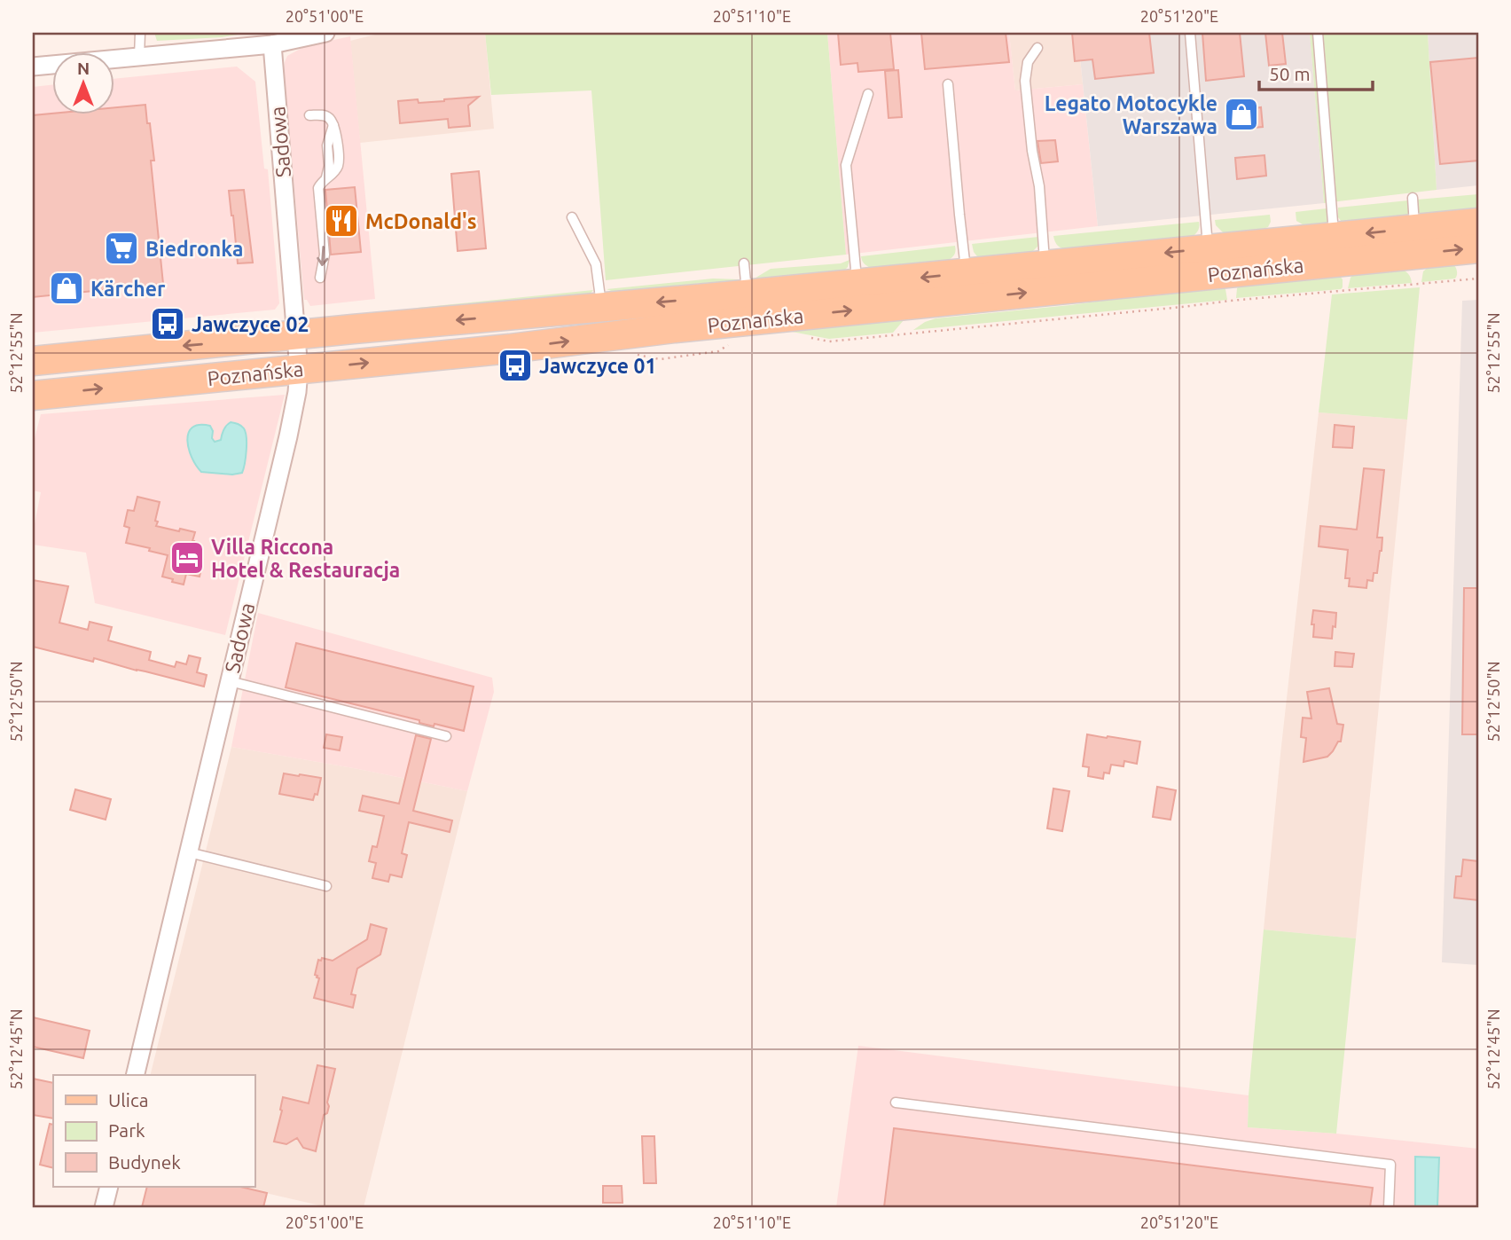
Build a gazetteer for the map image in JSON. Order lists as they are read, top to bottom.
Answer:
{
  "streets": {
    "main road": ["Poznańska"],
    "street": ["Sadowa"]
  },
  "crossings": [
    ["Sadowa", "Poznańska"]
  ],
  "places": {
    "shop": ["Legato Motocykle Warszawa", "Kärcher"],
    "restaurant": ["McDonald's"],
    "supermarket": ["Biedronka"],
    "bus stop": ["Jawczyce 02", "Jawczyce 01"],
    "hotel": ["Villa Riccona Hotel & Restauracja"]
  },
  "legend": ["Ulica", "Park", "Budynek"],
  "scale_bar": "50 m",
  "north": "top",
  "coordinates": [
    "20°51'00\"E",
    "20°51'10\"E",
    "20°51'20\"E",
    "52°12'55\"N",
    "52°12'50\"N",
    "52°12'45\"N"
  ]
}
